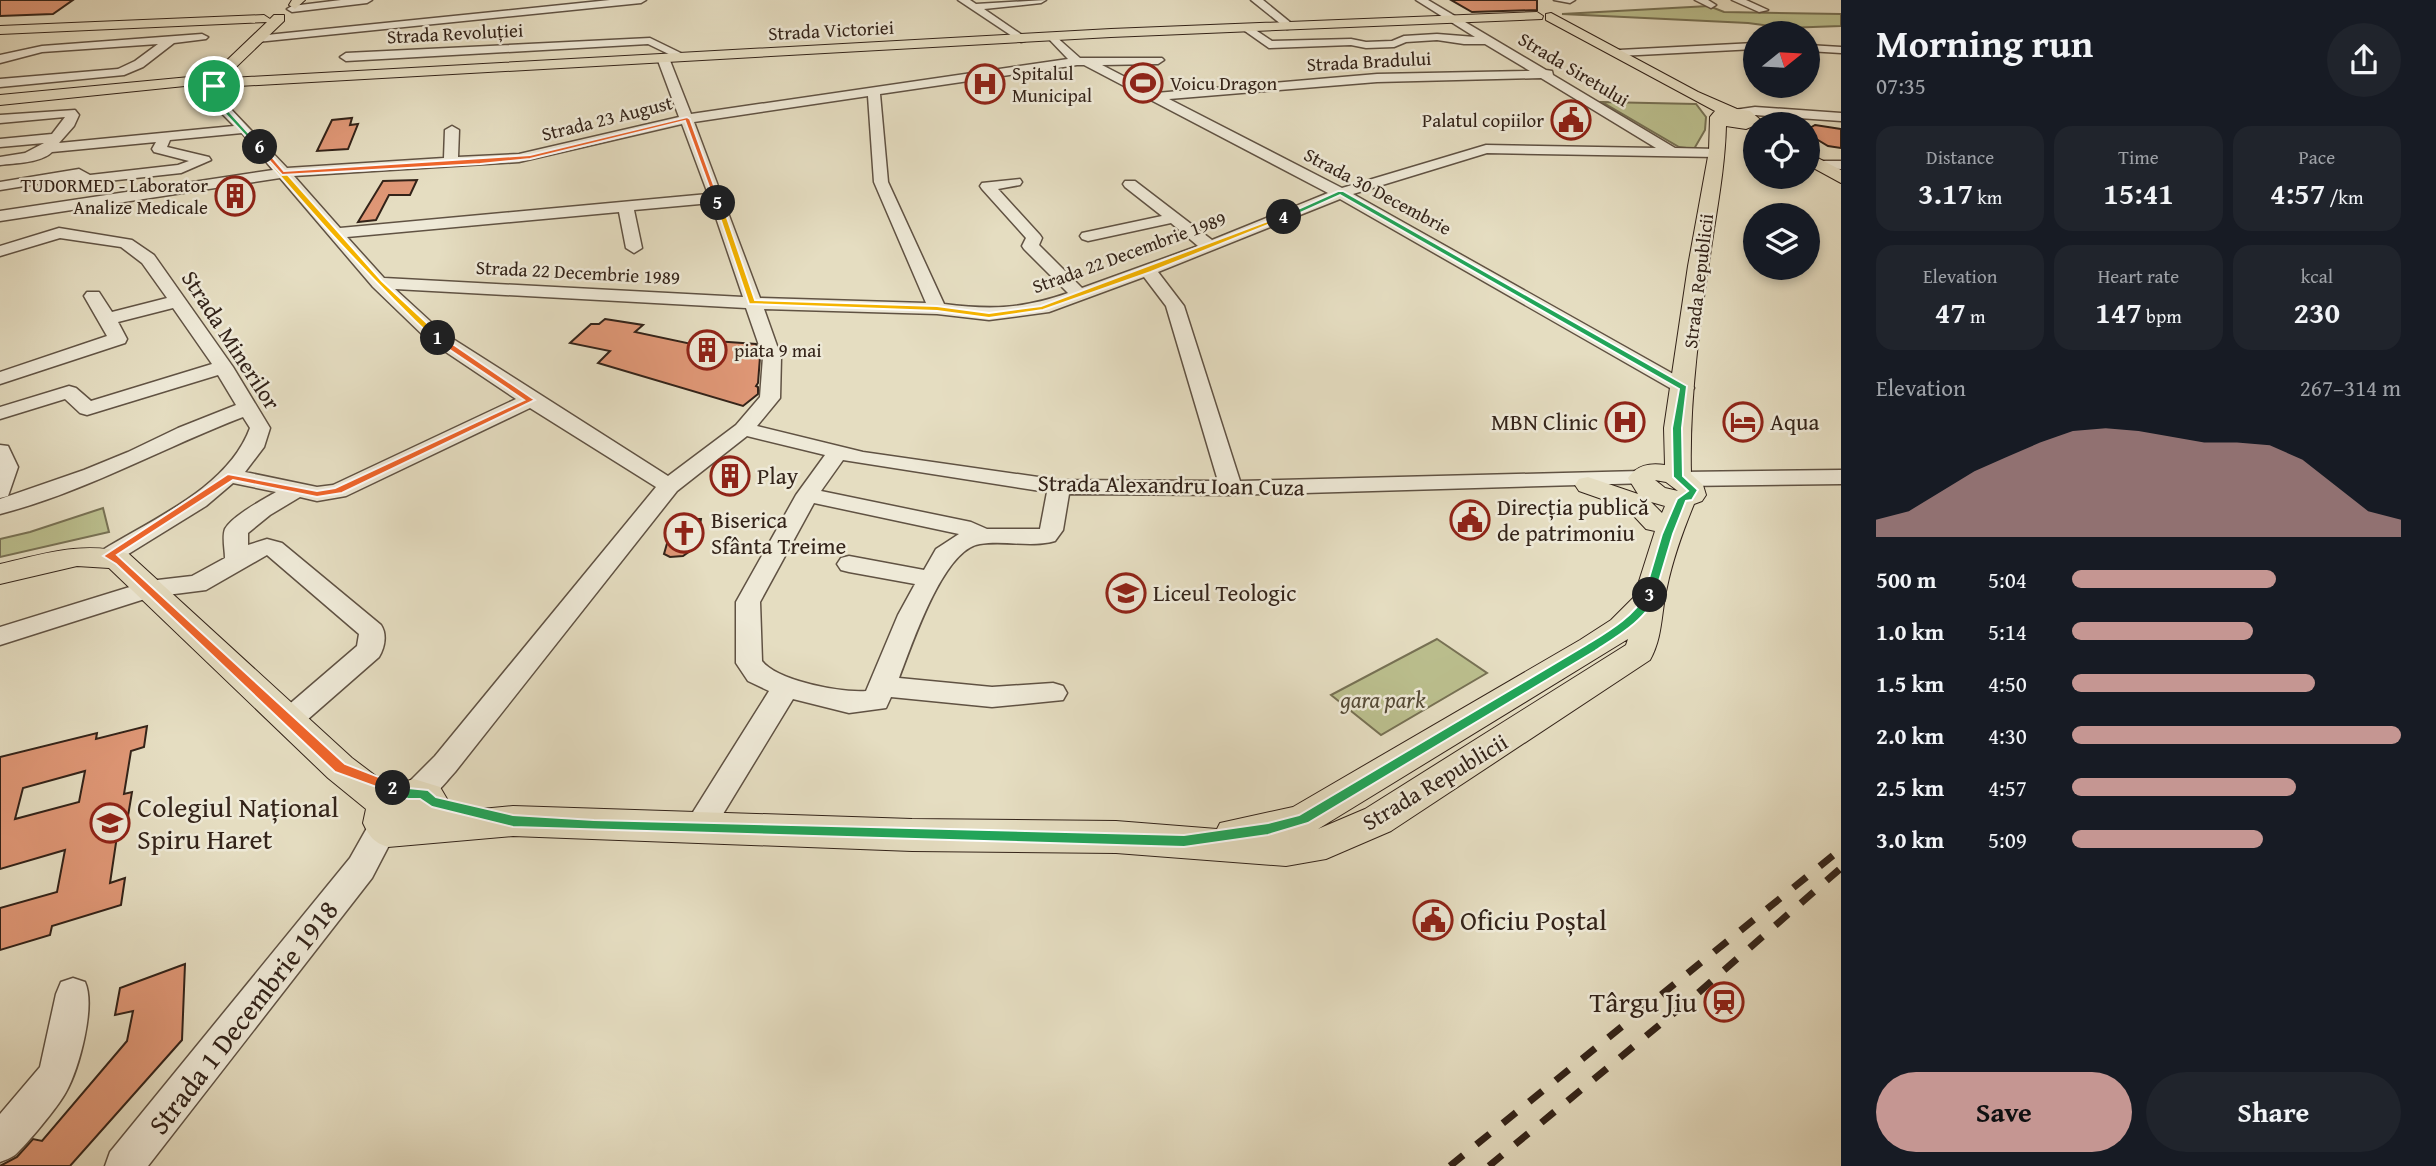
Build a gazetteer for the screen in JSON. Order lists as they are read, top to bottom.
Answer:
{
  "streets": {
    "main road": ["Strada Victoriei", "Strada Republicii"],
    "street": [
      "Strada Revoluției",
      "Strada Bradului",
      "Strada Siretului",
      "Strada 23 August",
      "Strada 30 Decembrie",
      "Strada 22 Decembrie 1989",
      "Strada Minerilor",
      "Strada Alexandru Ioan Cuza",
      "Strada 1 Decembrie 1918"
    ]
  },
  "crossings": [
    ["Strada Victoriei", "Strada Revoluției"],
    ["Strada Victoriei", "Strada Siretului"],
    ["Strada Victoriei", "Strada 30 Decembrie"],
    ["Strada Victoriei", "Strada 1 Decembrie 1918"],
    ["Strada Bradului", "Strada Siretului"],
    ["Strada Bradului", "Strada 30 Decembrie"],
    ["Strada Siretului", "Strada 22 Decembrie 1989"],
    ["Strada 23 August", "Strada 30 Decembrie"],
    ["Strada 23 August", "Strada 1 Decembrie 1918"],
    ["Strada 30 Decembrie", "Strada 22 Decembrie 1989"],
    ["Strada 30 Decembrie", "Strada Republicii"],
    ["Strada 22 Decembrie 1989", "Strada Republicii"],
    ["Strada 22 Decembrie 1989", "Strada 1 Decembrie 1918"],
    ["Strada Republicii", "Strada Alexandru Ioan Cuza"],
    ["Strada Republicii", "Strada 1 Decembrie 1918"],
    ["Strada Alexandru Ioan Cuza", "Strada 1 Decembrie 1918"]
  ],
  "parks": ["gara park"],
  "places": {
    "sports": ["Voicu Dragon"],
    "hospital": ["Spitalul Municipal", "MBN Clinic"],
    "public building": ["Palatul copiilor", "Direcția publică de patrimoniu", "Oficiu Poștal"],
    "building": ["TUDORMED - Laborator Analize Medicale", "piata 9 mai", "Play"],
    "hotel": ["Aqua"],
    "church": ["Biserica Sfânta Treime"],
    "school or university": ["Liceul Teologic", "Colegiul Național Spiru Haret"],
    "station": ["Târgu Jiu"]
  },
  "north": "right",
  "page": {
    "heading": ["Morning run", "07:35"],
    "stats": [
      ["Distance", "3.17 km"],
      ["Time", "15:41"],
      ["Pace", "4:57 /km"],
      ["Elevation", "47 m"],
      ["Heart rate", "147 bpm"],
      ["kcal", "230"]
    ],
    "pins": [
      "6",
      "5",
      "4",
      "1",
      "3",
      "2"
    ],
    "chart": ["Elevation", "267–314 m"],
    "list": [
      {
        "name": "500 m",
        "note": "5:04"
      },
      {
        "name": "1.0 km",
        "note": "5:14"
      },
      {
        "name": "1.5 km",
        "note": "4:50"
      },
      {
        "name": "2.0 km",
        "note": "4:30"
      },
      {
        "name": "2.5 km",
        "note": "4:57"
      },
      {
        "name": "3.0 km",
        "note": "5:09"
      }
    ],
    "buttons": ["Save", "Share"]
  }
}
